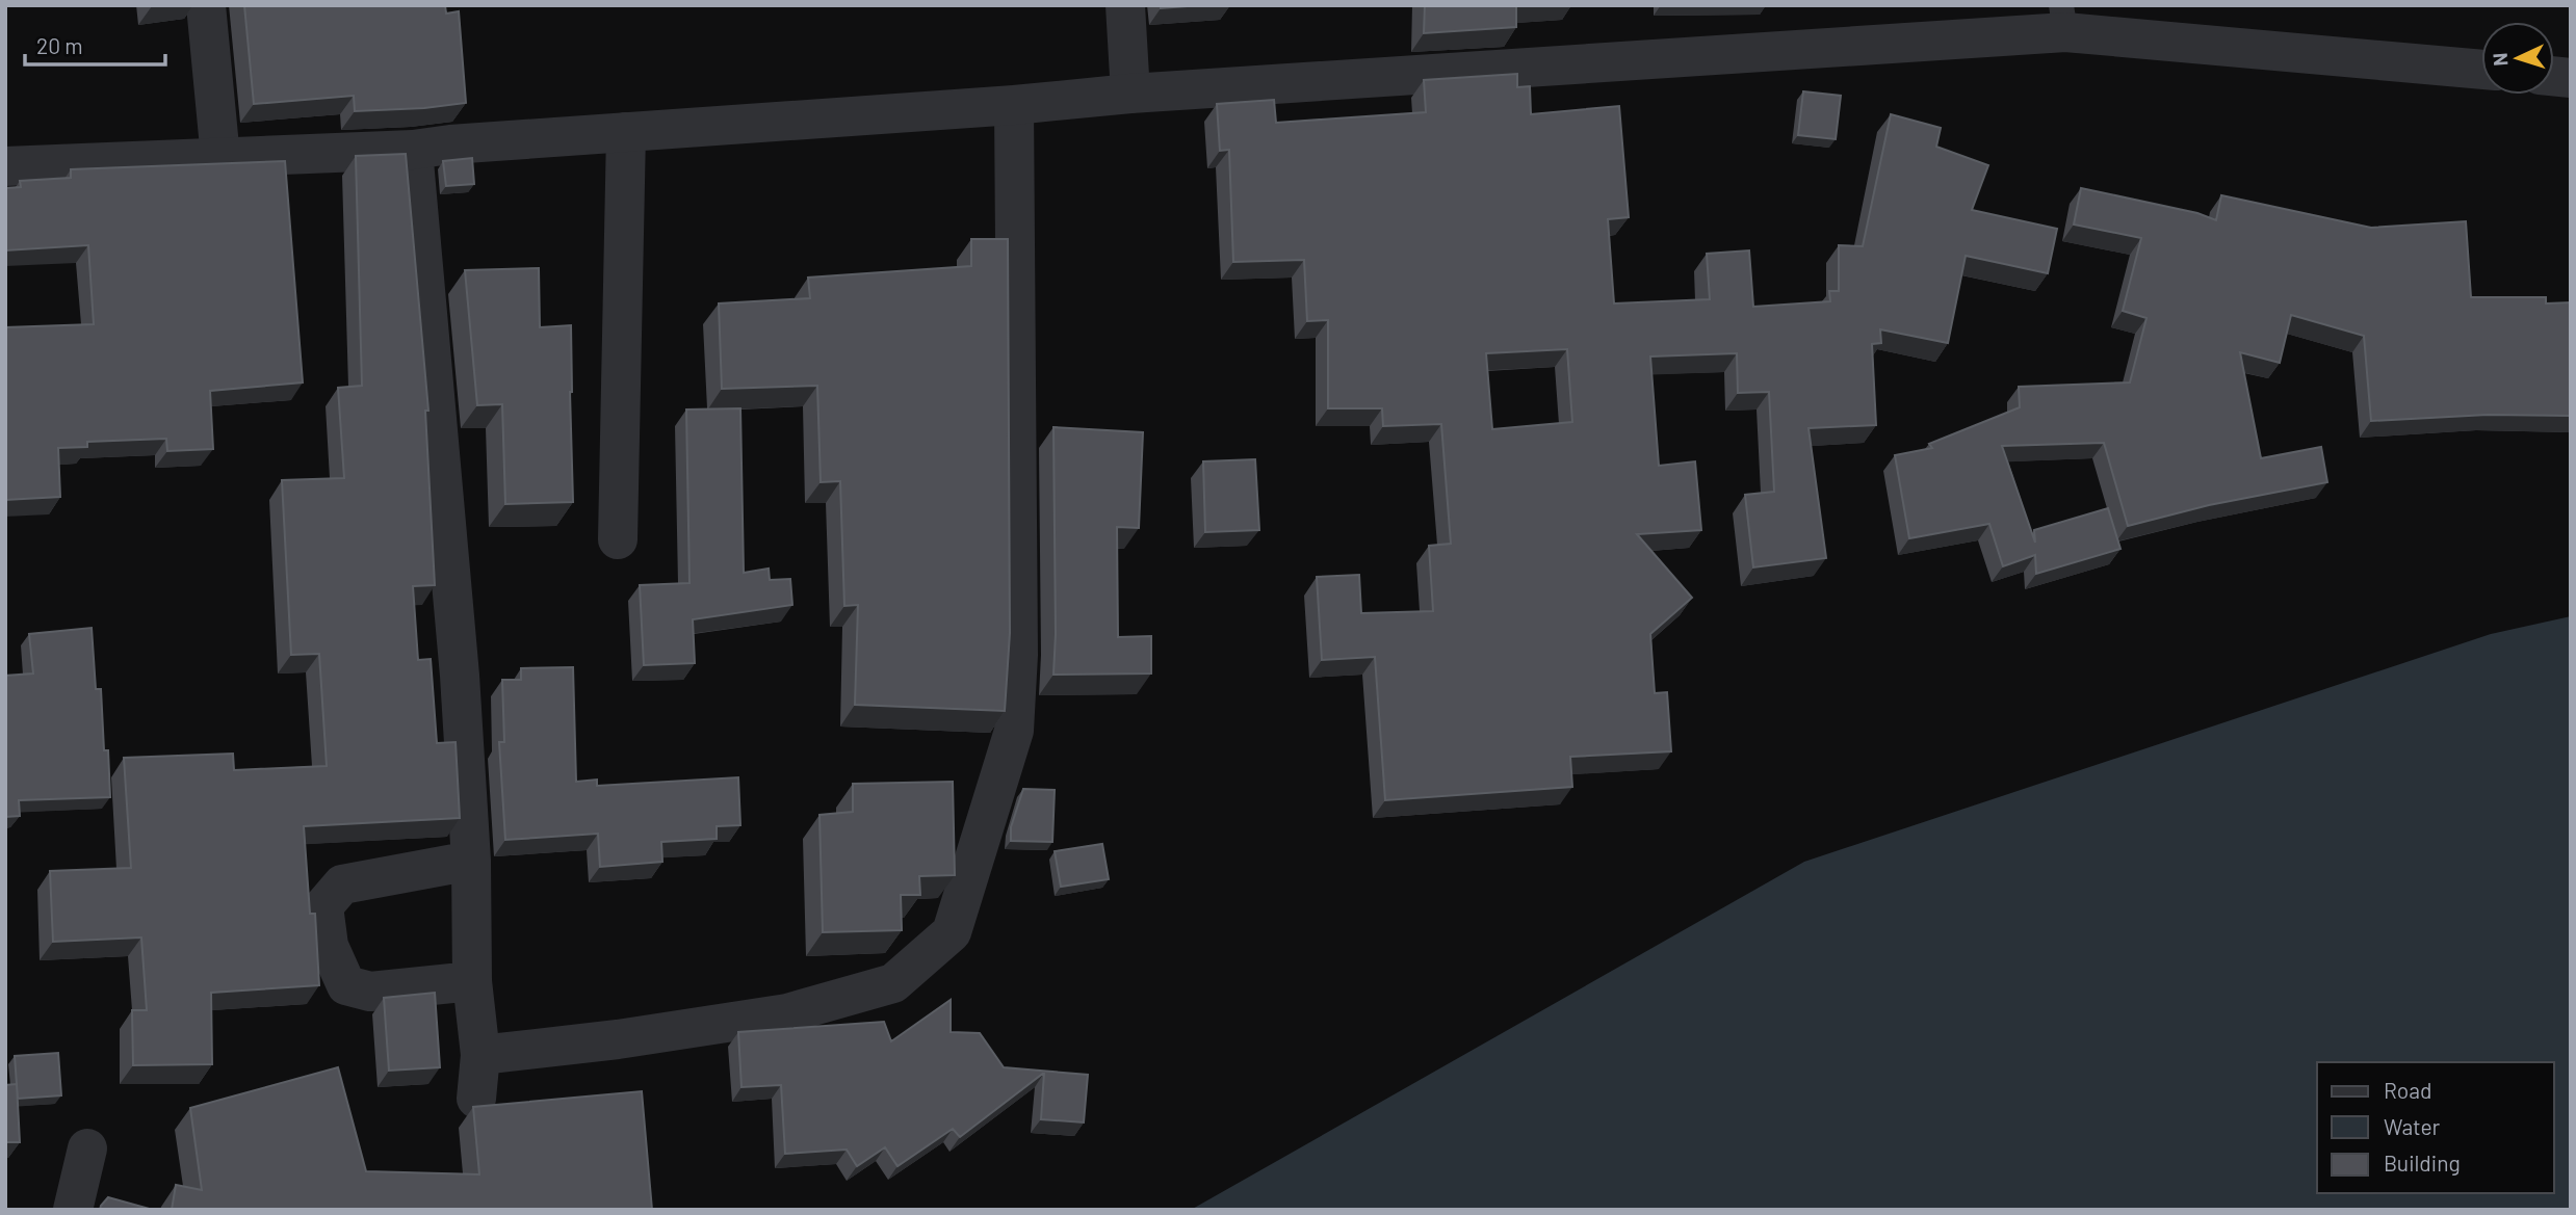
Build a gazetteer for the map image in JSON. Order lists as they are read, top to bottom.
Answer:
{
  "legend": ["Road", "Water", "Building"],
  "scale_bar": "20 m",
  "north": "left"
}
